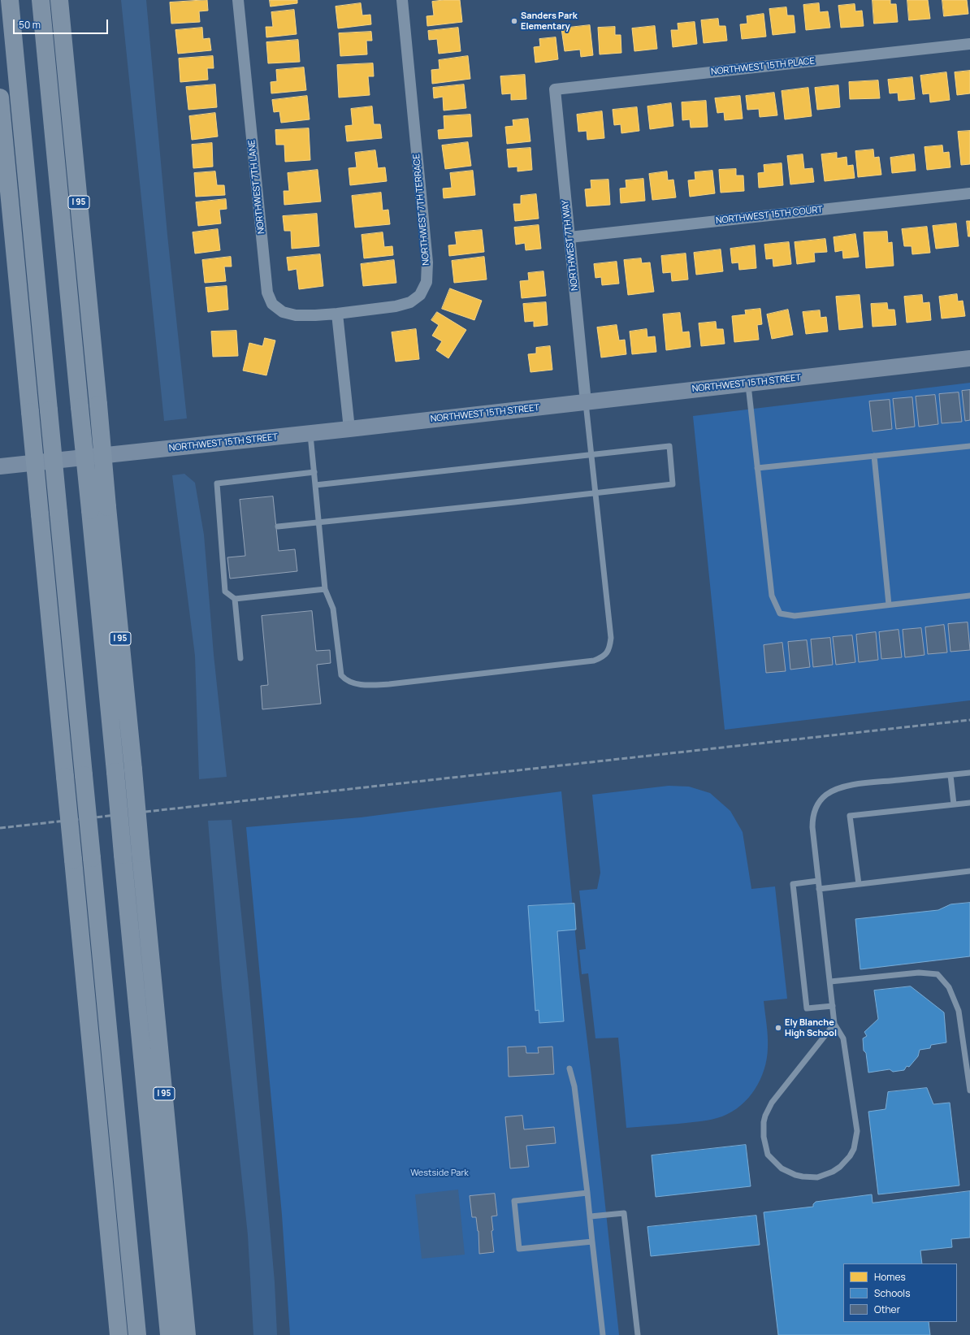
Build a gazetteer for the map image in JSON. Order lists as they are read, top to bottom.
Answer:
{
  "streets": {
    "highway": ["I 95"],
    "street": [
      "NORTHWEST 15TH PLACE",
      "NORTHWEST 7TH LANE",
      "NORTHWEST 7TH TERRACE",
      "NORTHWEST 15TH COURT",
      "NORTHWEST 7TH WAY",
      "NORTHWEST 15TH STREET"
    ]
  },
  "crossings": [
    ["NORTHWEST 15TH PLACE", "NORTHWEST 7TH WAY"],
    ["NORTHWEST 7TH LANE", "NORTHWEST 7TH TERRACE"],
    ["NORTHWEST 15TH COURT", "NORTHWEST 7TH WAY"],
    ["NORTHWEST 7TH WAY", "NORTHWEST 15TH STREET"]
  ],
  "parks": ["Westside Park"],
  "places": ["Sanders Park Elementary", "Ely Blanche High School"],
  "legend": ["Homes", "Schools", "Other"],
  "scale_bar": "50 m"
}
